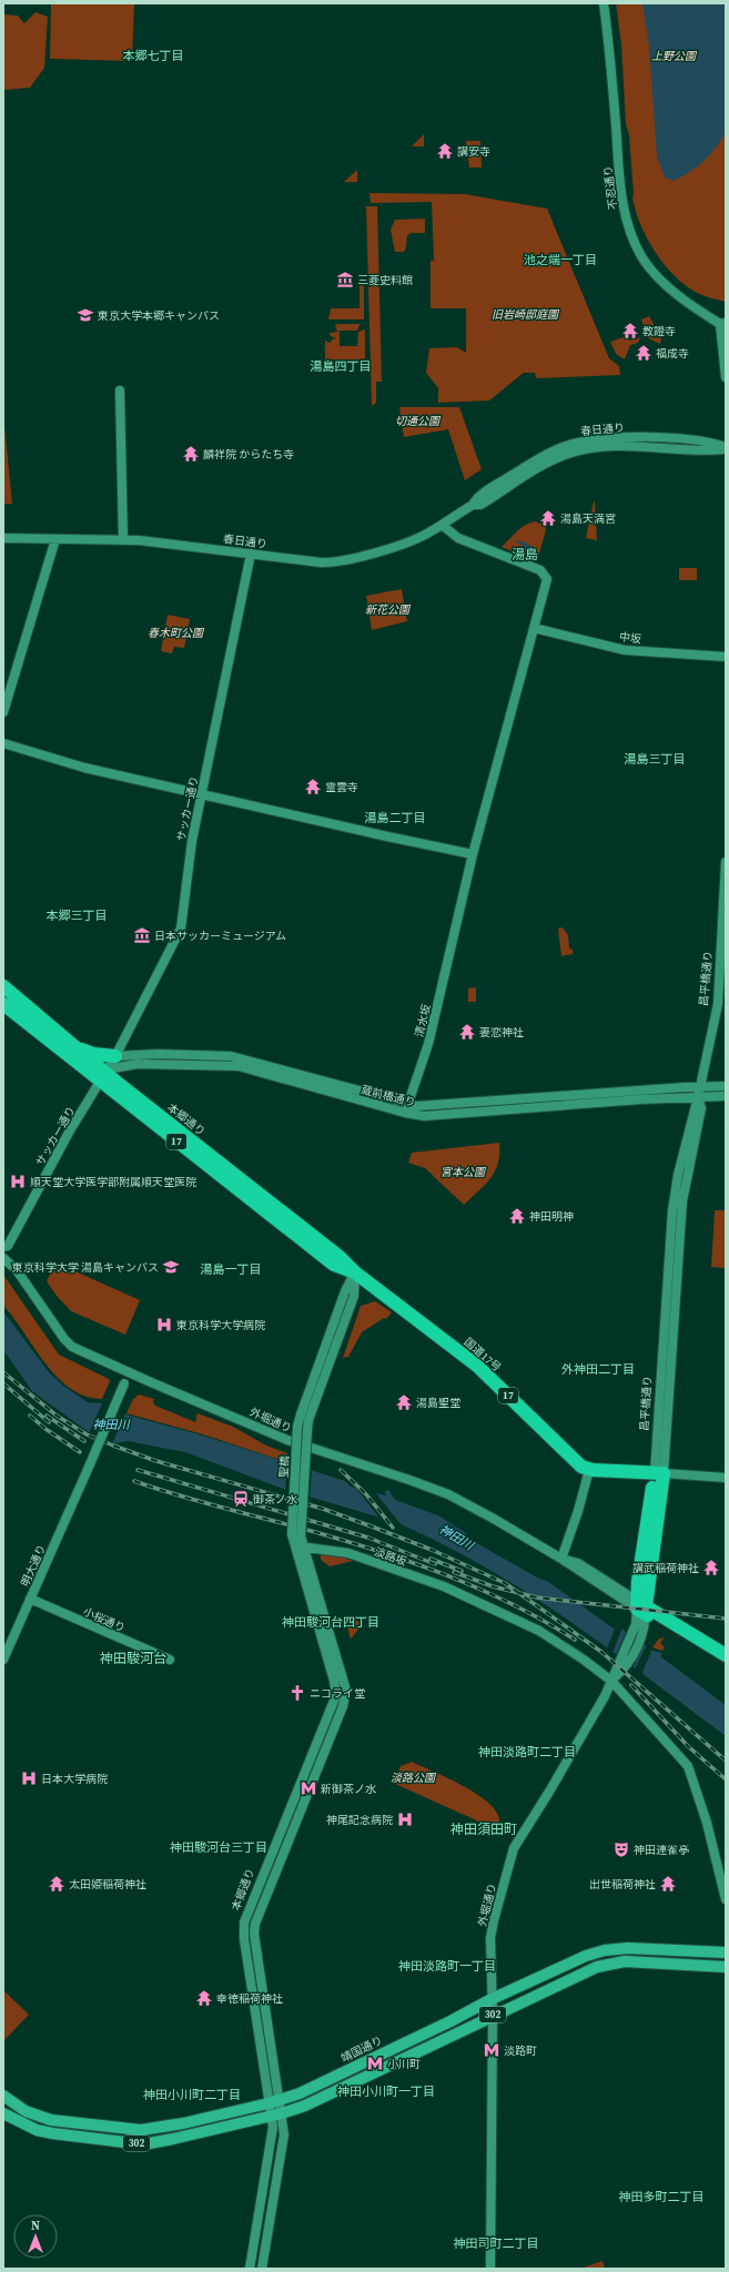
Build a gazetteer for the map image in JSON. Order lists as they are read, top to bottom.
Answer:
{
  "streets": {
    "highway": [
      "昌平橋通り",
      "本郷通り",
      "17",
      "国道17号"
    ],
    "main road": ["302", "靖国通り"],
    "street": [
      "不忍通り",
      "春日通り",
      "中坂",
      "サッカー通り",
      "清水坂",
      "蔵前橋通り",
      "外堀通り",
      "聖橋",
      "淡路坂",
      "明大通り",
      "小桜通り"
    ]
  },
  "crossings": [
    ["春日通り", "サッカー通り"],
    ["春日通り", "清水坂"],
    ["中坂", "清水坂"],
    ["サッカー通り", "蔵前橋通り"],
    ["サッカー通り", "本郷通り"],
    ["昌平橋通り", "蔵前橋通り"],
    ["昌平橋通り", "外堀通り"],
    ["清水坂", "蔵前橋通り"],
    ["蔵前橋通り", "本郷通り"],
    ["本郷通り", "国道17号"],
    ["本郷通り", "聖橋"],
    ["本郷通り", "淡路坂"],
    ["本郷通り", "302"],
    ["本郷通り", "靖国通り"],
    ["国道17号", "聖橋"],
    ["外堀通り", "淡路坂"],
    ["外堀通り", "明大通り"],
    ["外堀通り", "302"],
    ["外堀通り", "靖国通り"],
    ["明大通り", "小桜通り"]
  ],
  "districts": [
    "本郷七丁目",
    "池之端一丁目",
    "湯島四丁目",
    "湯島",
    "湯島三丁目",
    "湯島二丁目",
    "本郷三丁目",
    "湯島一丁目",
    "外神田二丁目",
    "神田駿河台四丁目",
    "神田駿河台",
    "神田淡路町二丁目",
    "神田須田町",
    "神田駿河台三丁目",
    "神田淡路町一丁目",
    "神田小川町一丁目",
    "神田小川町二丁目",
    "神田多町二丁目",
    "神田司町二丁目"
  ],
  "water": ["神田川"],
  "parks": [
    "上野公園",
    "旧岩崎邸庭園",
    "切通公園",
    "新花公園",
    "春木町公園",
    "宮本公園",
    "淡路公園"
  ],
  "places": {
    "temple": [
      "講安寺",
      "教證寺",
      "福成寺",
      "麟祥院 からたち寺",
      "湯島天満宮",
      "霊雲寺",
      "妻恋神社",
      "神田明神",
      "湯島聖堂",
      "講武稲荷神社",
      "太田姫稲荷神社",
      "出世稲荷神社",
      "幸徳稲荷神社"
    ],
    "museum": ["三菱史料館", "日本サッカーミュージアム"],
    "school or university": ["東京大学本郷キャンパス", "東京科学大学 湯島キャンパス"],
    "hospital": [
      "順天堂大学医学部附属順天堂医院",
      "東京科学大学病院",
      "日本大学病院",
      "神尾記念病院"
    ],
    "station": ["御茶ノ水"],
    "church": ["ニコライ堂"],
    "metro station": ["新御茶ノ水", "淡路町", "小川町"],
    "theatre": ["神田連雀亭"]
  },
  "north": "top"
}
